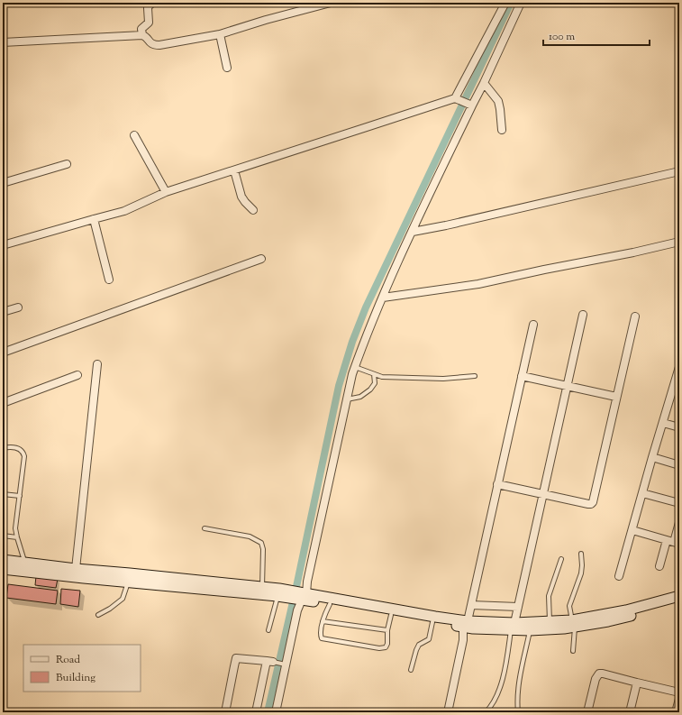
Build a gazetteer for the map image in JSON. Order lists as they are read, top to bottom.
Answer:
{
  "legend": ["Road", "Building"],
  "scale_bar": "100 m"
}
